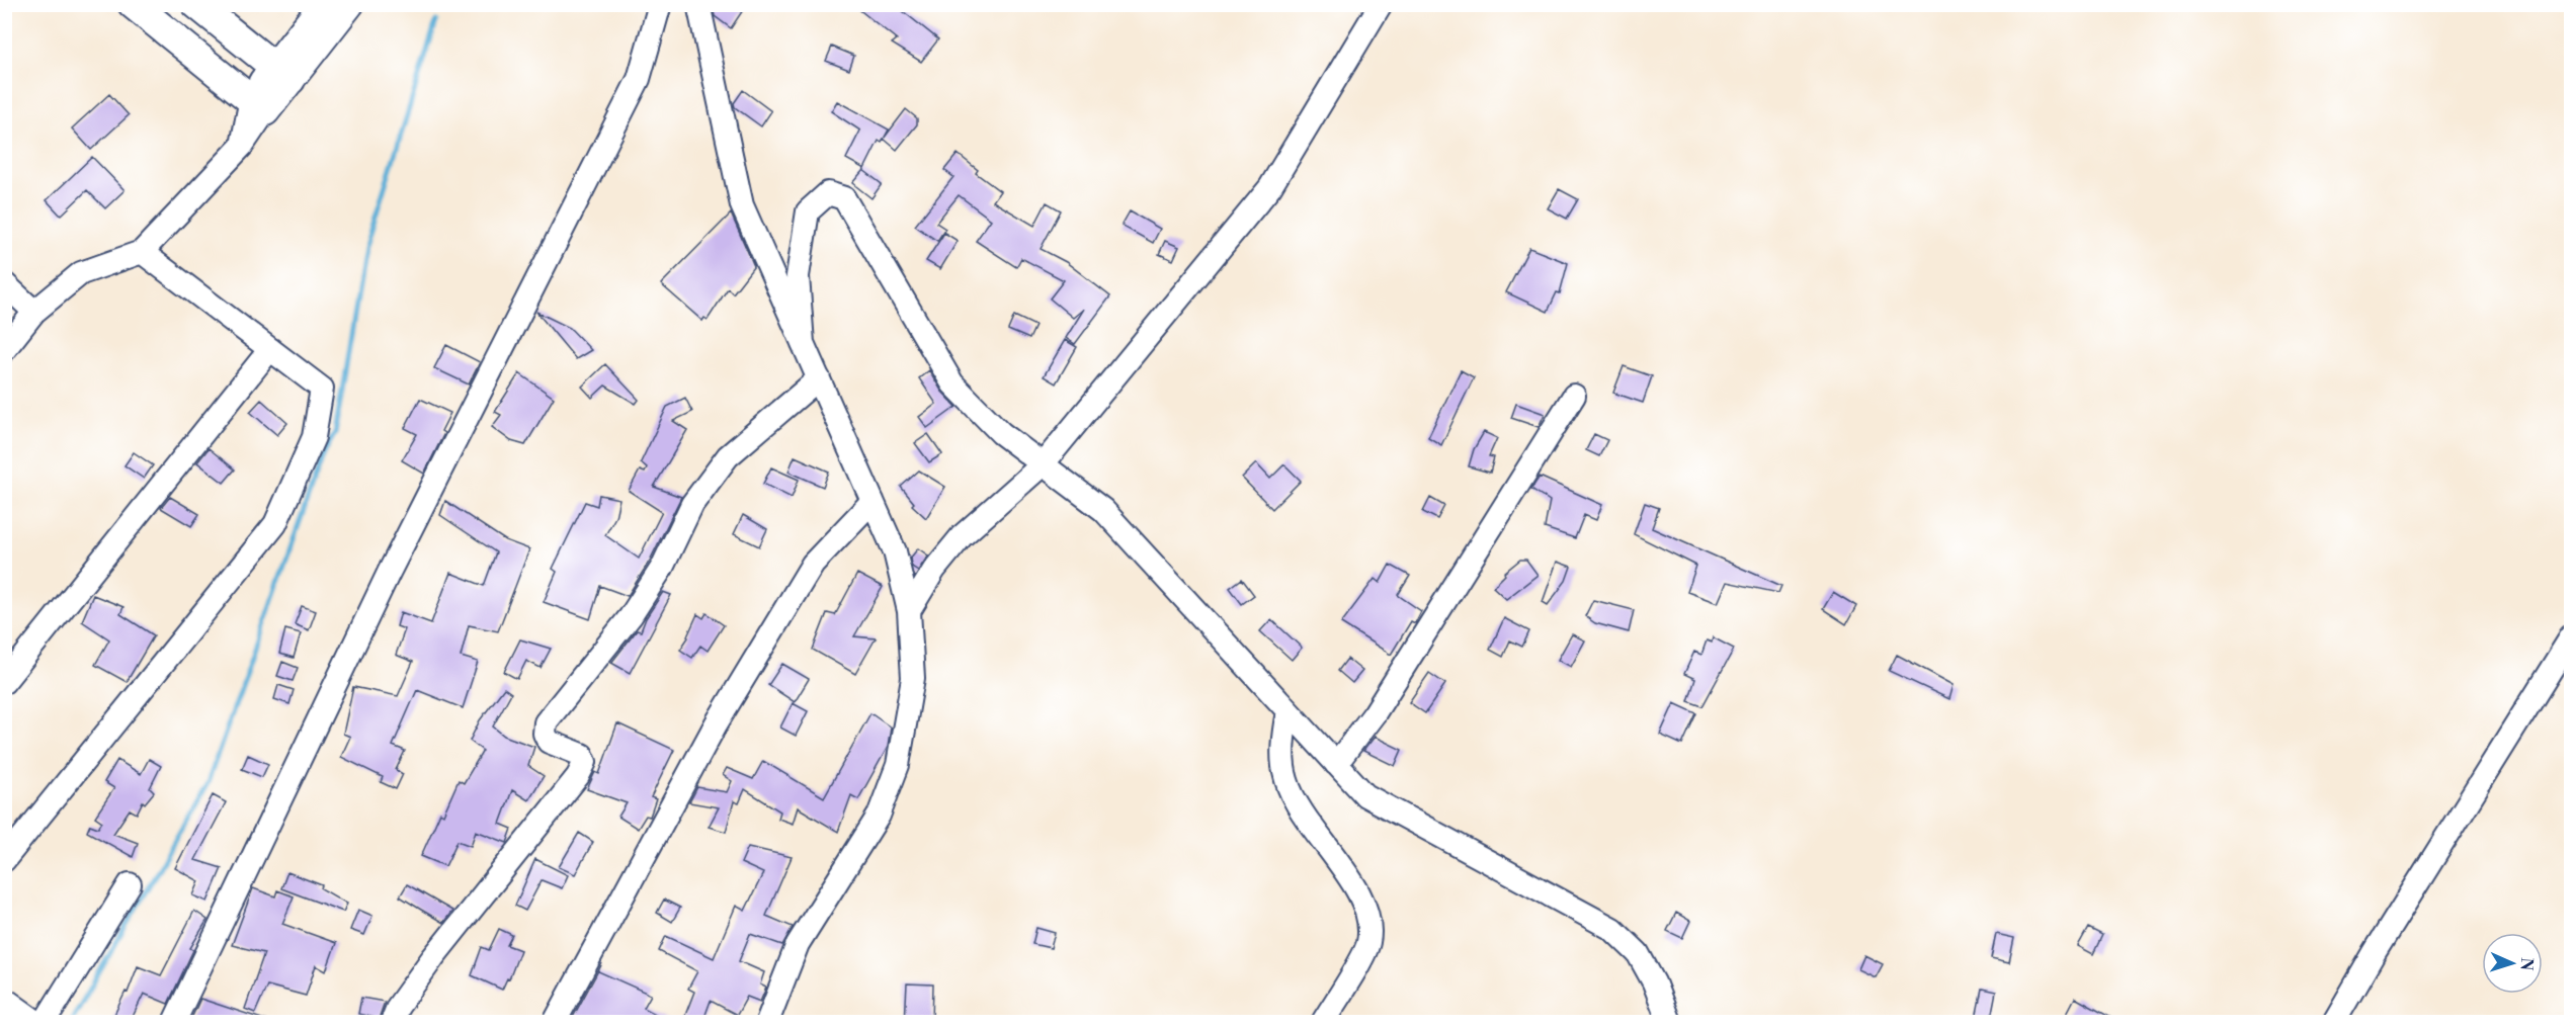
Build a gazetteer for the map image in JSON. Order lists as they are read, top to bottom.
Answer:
{
  "north": "right"
}
